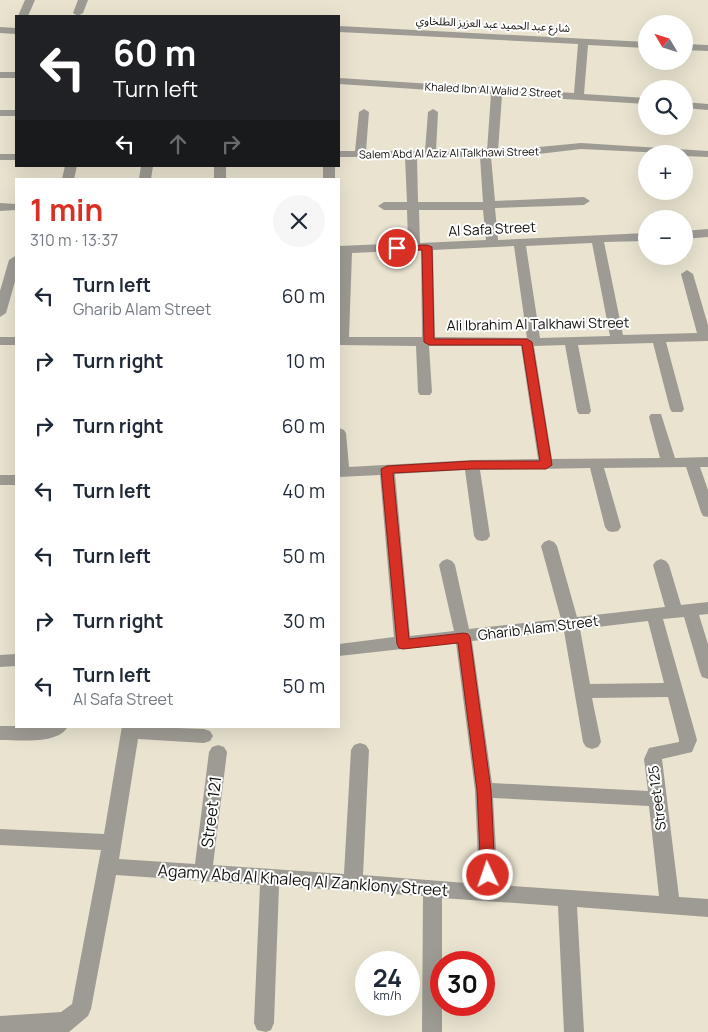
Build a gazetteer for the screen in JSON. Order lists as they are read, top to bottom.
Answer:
{
  "streets": {
    "street": [
      "شارع عبد الحميد عبد العزيز الطلخاوي",
      "Khaled Ibn Al Walid 2 Street",
      "Salem Abd Al Aziz Al Talkhawi Street",
      "Al Safa Street",
      "Ali Ibrahim Al Talkhawi Street",
      "Gharib Alam Street",
      "Street 125",
      "Street 121",
      "Agamy Abd Al Khaleq Al Zanklony Street"
    ]
  },
  "crossings": [
    ["Street 125", "Agamy Abd Al Khaleq Al Zanklony Street"],
    ["Street 121", "Agamy Abd Al Khaleq Al Zanklony Street"]
  ],
  "north": "top left",
  "page": {
    "map_buttons": ["+", "−"],
    "turn": ["60 m", "Turn left"],
    "heading": ["1 min", "310 m · 13:37"],
    "list": [
      {
        "name": "Turn left",
        "note": "Gharib Alam Street",
        "value": "60 m"
      },
      {
        "name": "Turn right",
        "value": "10 m"
      },
      {
        "name": "Turn right",
        "value": "60 m"
      },
      {
        "name": "Turn left",
        "value": "40 m"
      },
      {
        "name": "Turn left",
        "value": "50 m"
      },
      {
        "name": "Turn right",
        "value": "30 m"
      },
      {
        "name": "Turn left",
        "note": "Al Safa Street",
        "value": "50 m"
      }
    ],
    "speed": "24 km/h",
    "limit": "30"
  }
}
